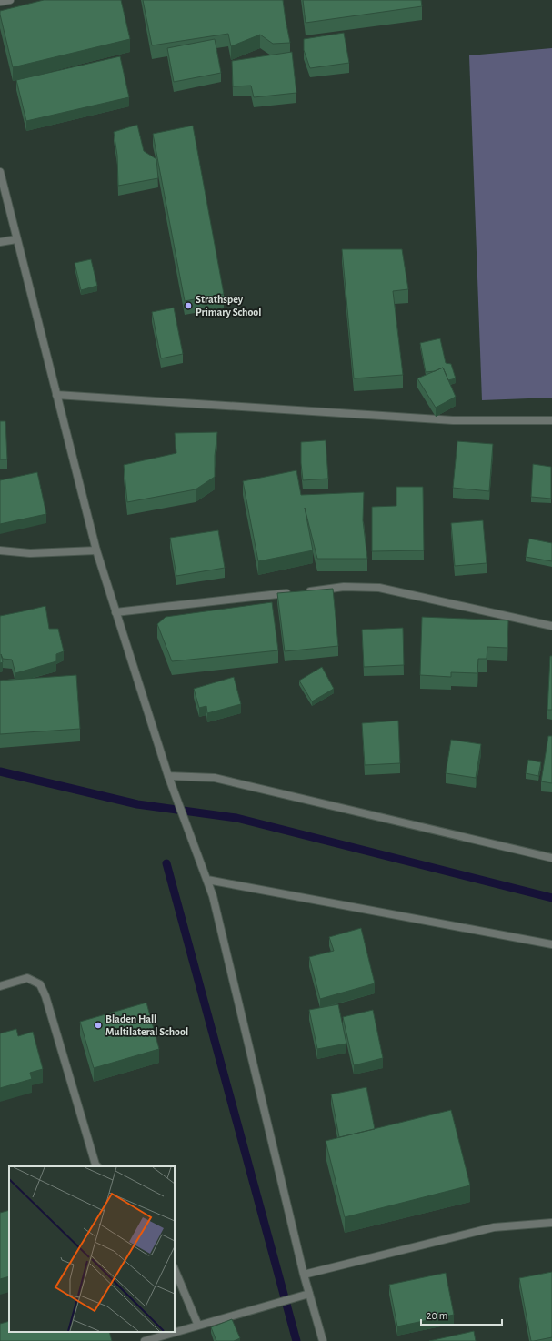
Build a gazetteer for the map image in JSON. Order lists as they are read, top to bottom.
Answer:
{
  "places": ["Strathspey Primary School", "Bladen Hall Multilateral School"],
  "scale_bar": "20 m"
}
